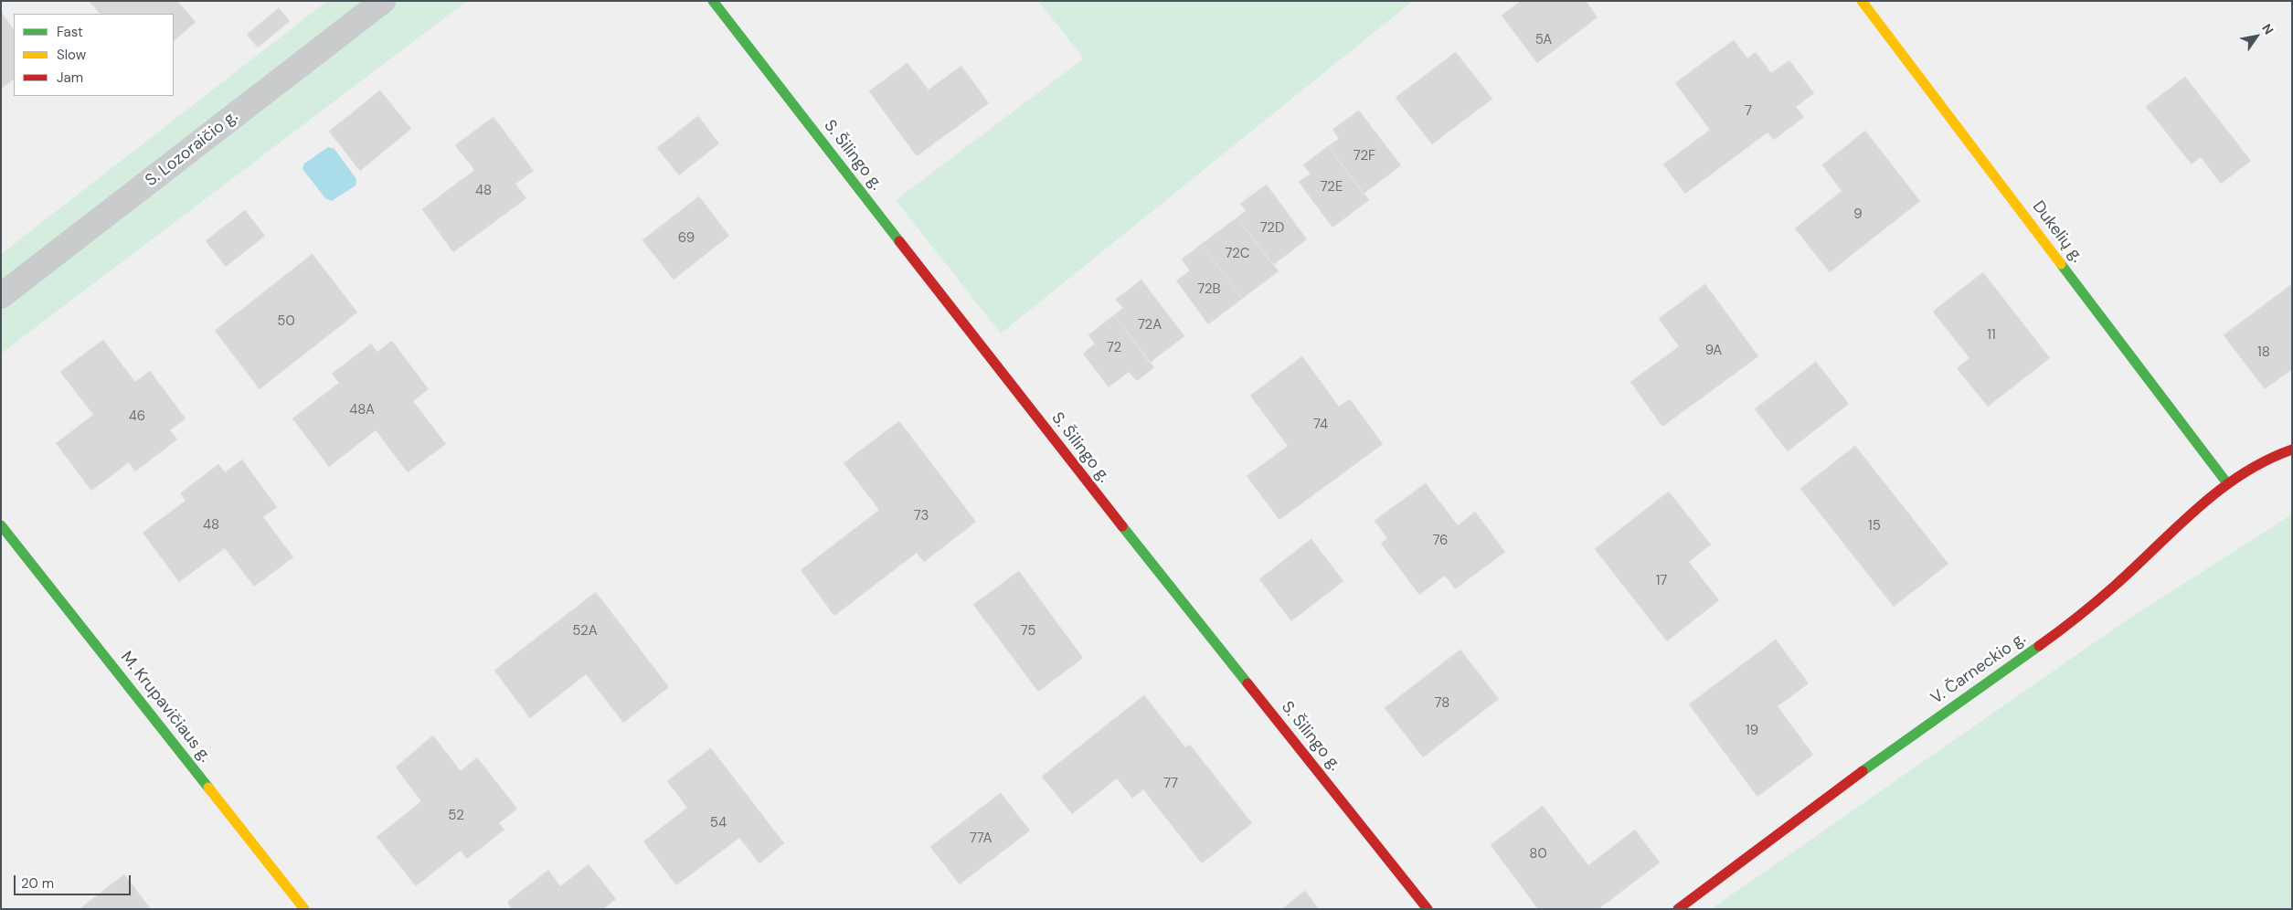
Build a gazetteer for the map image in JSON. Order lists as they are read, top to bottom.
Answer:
{
  "streets": {
    "street": [
      "S. Lozoraičio g.",
      "S. Šilingo g.",
      "Dukelių g.",
      "V. Čarneckio g.",
      "M. Krupavičiaus g."
    ]
  },
  "crossings": [
    ["Dukelių g.", "V. Čarneckio g."]
  ],
  "house_numbers": [
    "5A",
    "7",
    "72F",
    "72E",
    "48",
    "9",
    "72D",
    "69",
    "72C",
    "72B",
    "50",
    "72A",
    "11",
    "72",
    "9A",
    "18",
    "48A",
    "46",
    "74",
    "73",
    "48",
    "15",
    "76",
    "17",
    "52A",
    "75",
    "78",
    "19",
    "77",
    "52",
    "54",
    "77A",
    "80"
  ],
  "legend": ["Fast", "Slow", "Jam"],
  "scale_bar": "20 m",
  "north": "top right"
}
